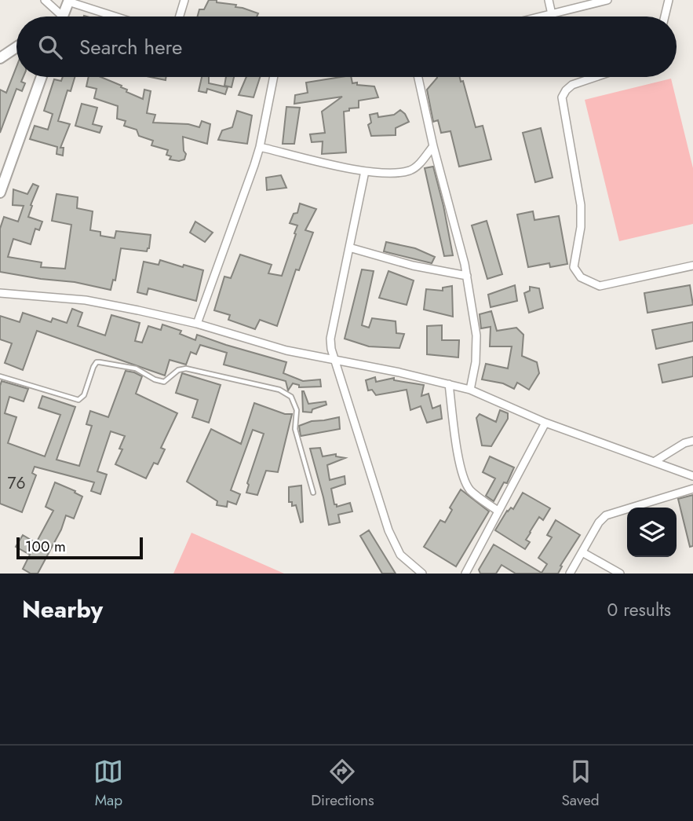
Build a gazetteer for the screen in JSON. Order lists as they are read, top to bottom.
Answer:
{
  "house_numbers": ["76"],
  "scale_bar": "100 m",
  "page": {
    "search": "Search here",
    "scale": "100 m",
    "heading": ["Nearby", "0 results"],
    "nav": ["Map", "Directions", "Saved"]
  }
}
